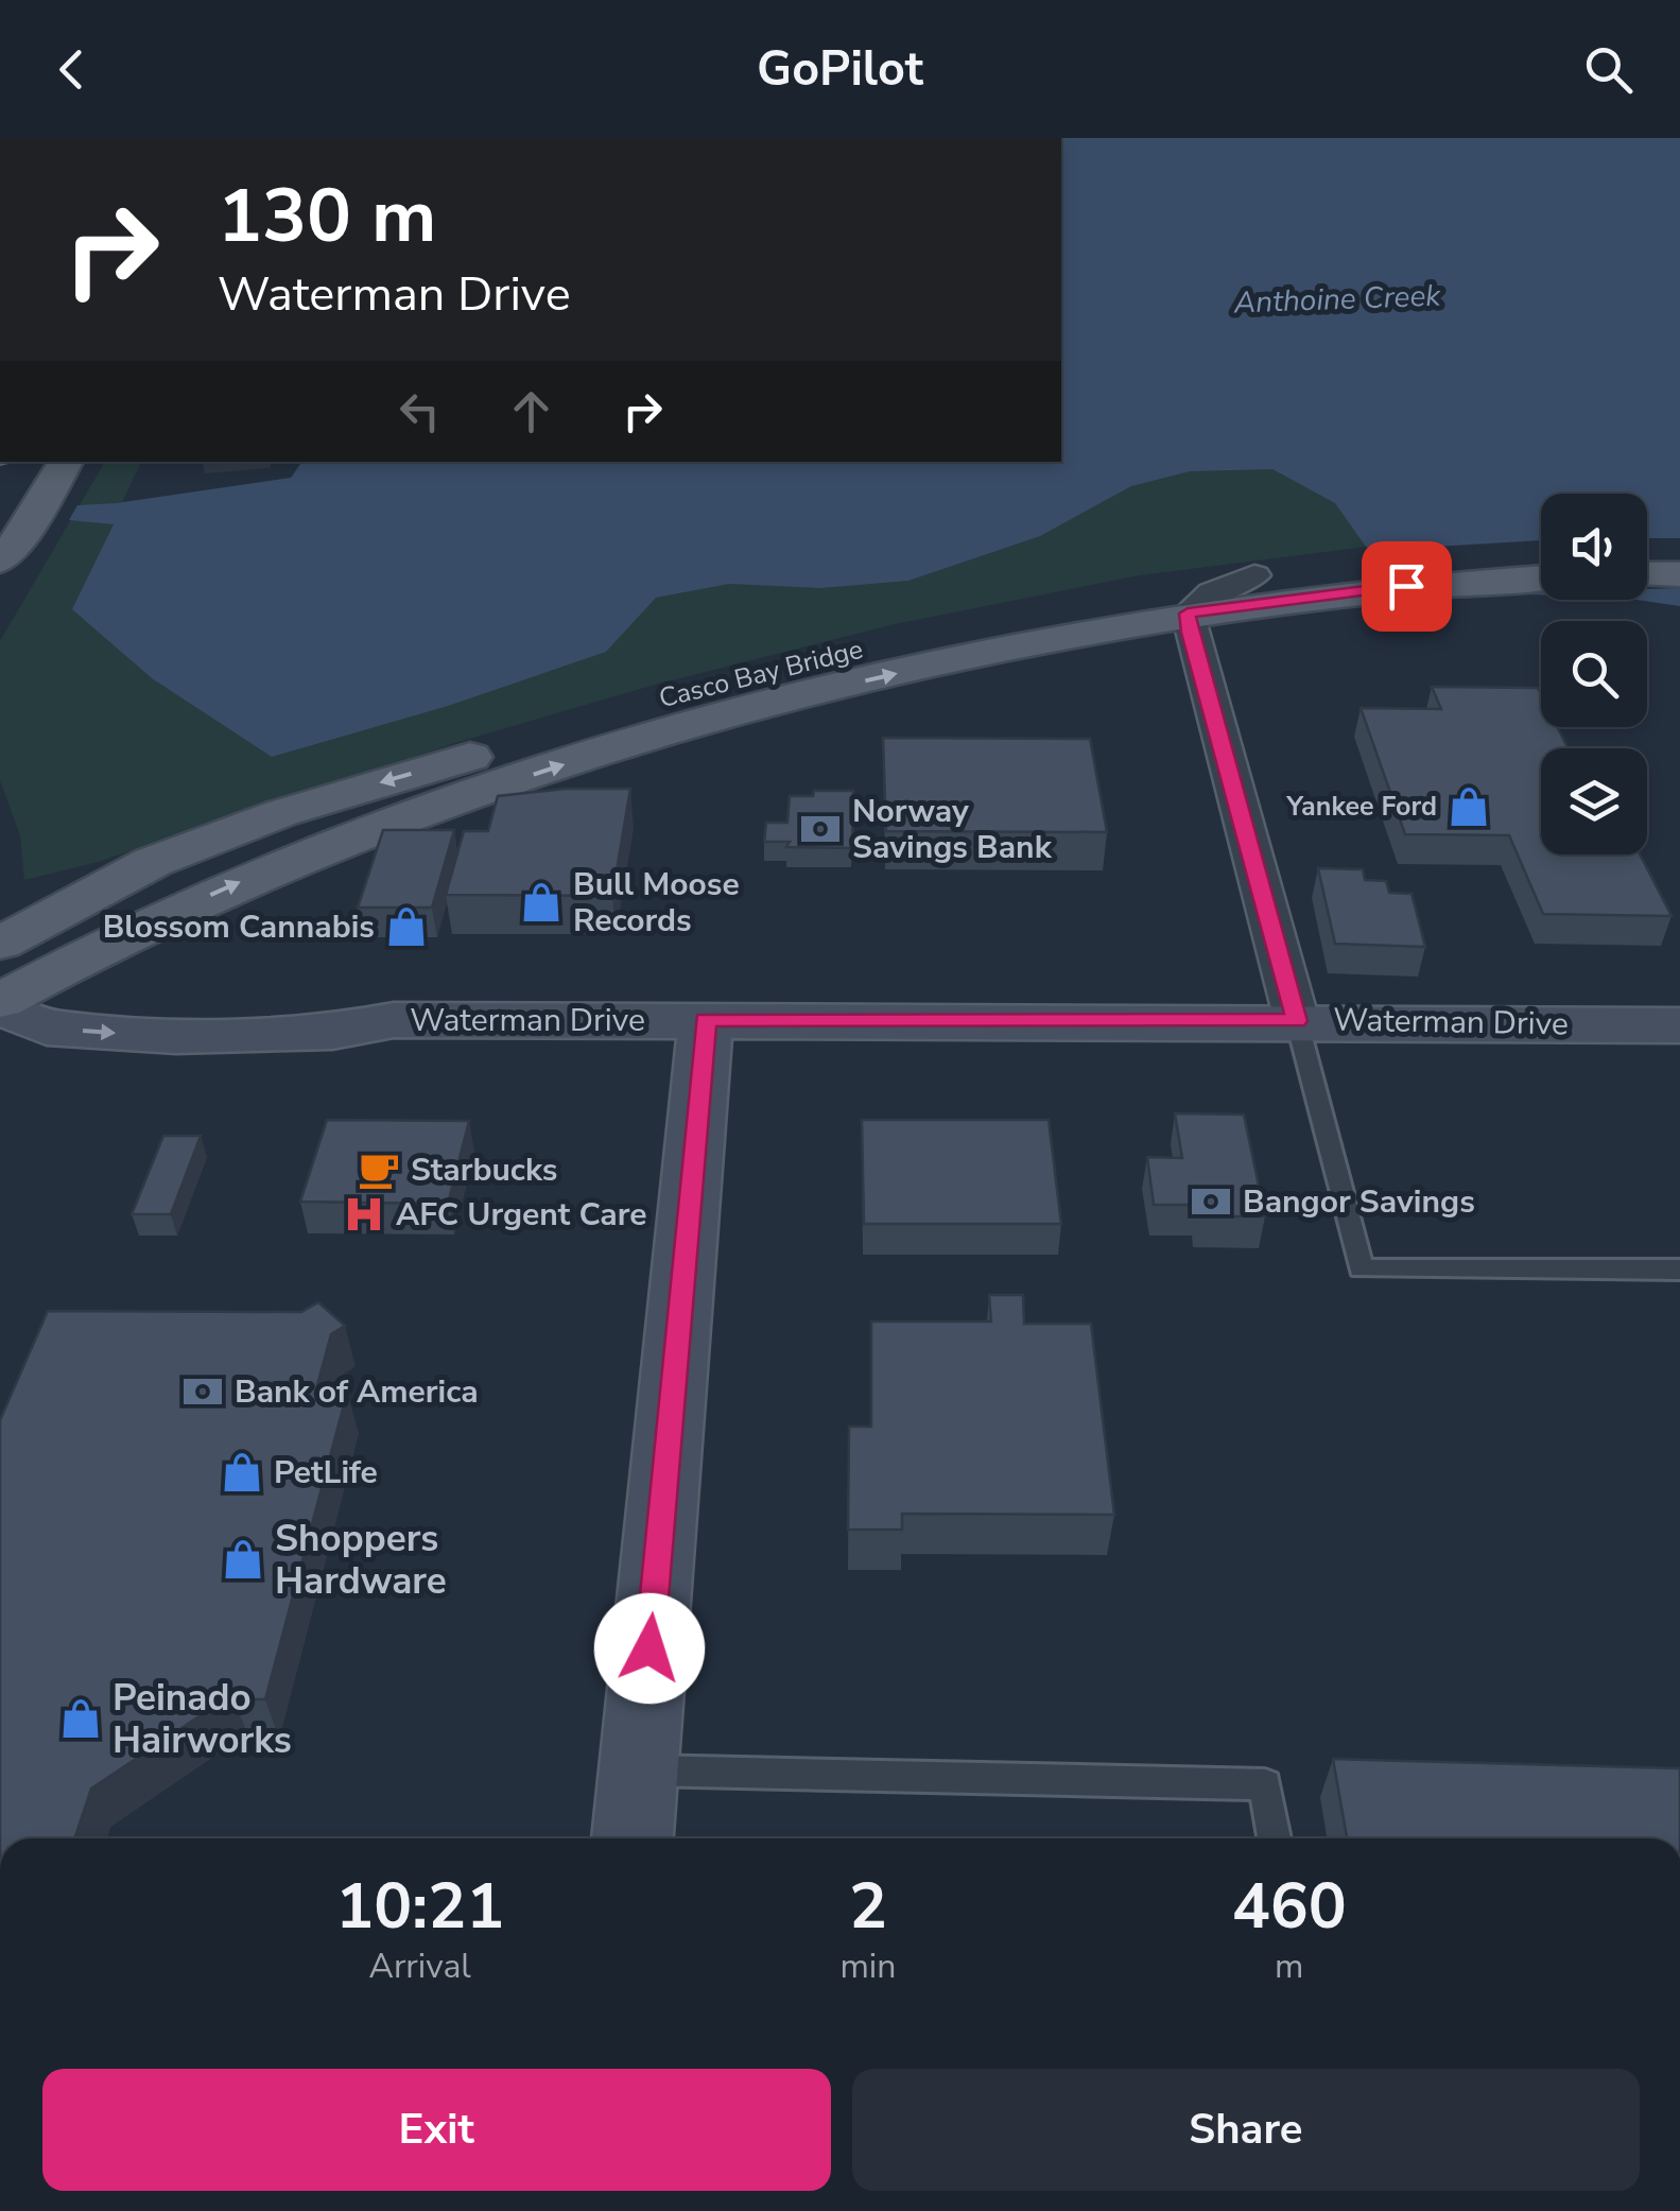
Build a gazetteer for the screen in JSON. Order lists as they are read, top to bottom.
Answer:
{
  "streets": {
    "main road": ["Casco Bay Bridge"],
    "street": ["Waterman Drive"]
  },
  "crossings": [
    ["Casco Bay Bridge", "Waterman Drive"]
  ],
  "water": ["Anthoine Creek"],
  "places": {
    "shop": [
      "Yankee Ford",
      "Bull Moose Records",
      "Blossom Cannabis",
      "PetLife",
      "Shoppers Hardware",
      "Peinado Hairworks"
    ],
    "bank": ["Norway Savings Bank", "Bangor Savings", "Bank of America"],
    "cafe": ["Starbucks"],
    "hospital": ["AFC Urgent Care"]
  },
  "page": {
    "header": "GoPilot",
    "turn": ["130 m", "Waterman Drive"],
    "eta": [
      "10:21",
      "Arrival",
      "2",
      "min",
      "460",
      "m"
    ],
    "buttons": ["Exit", "Share"]
  }
}
